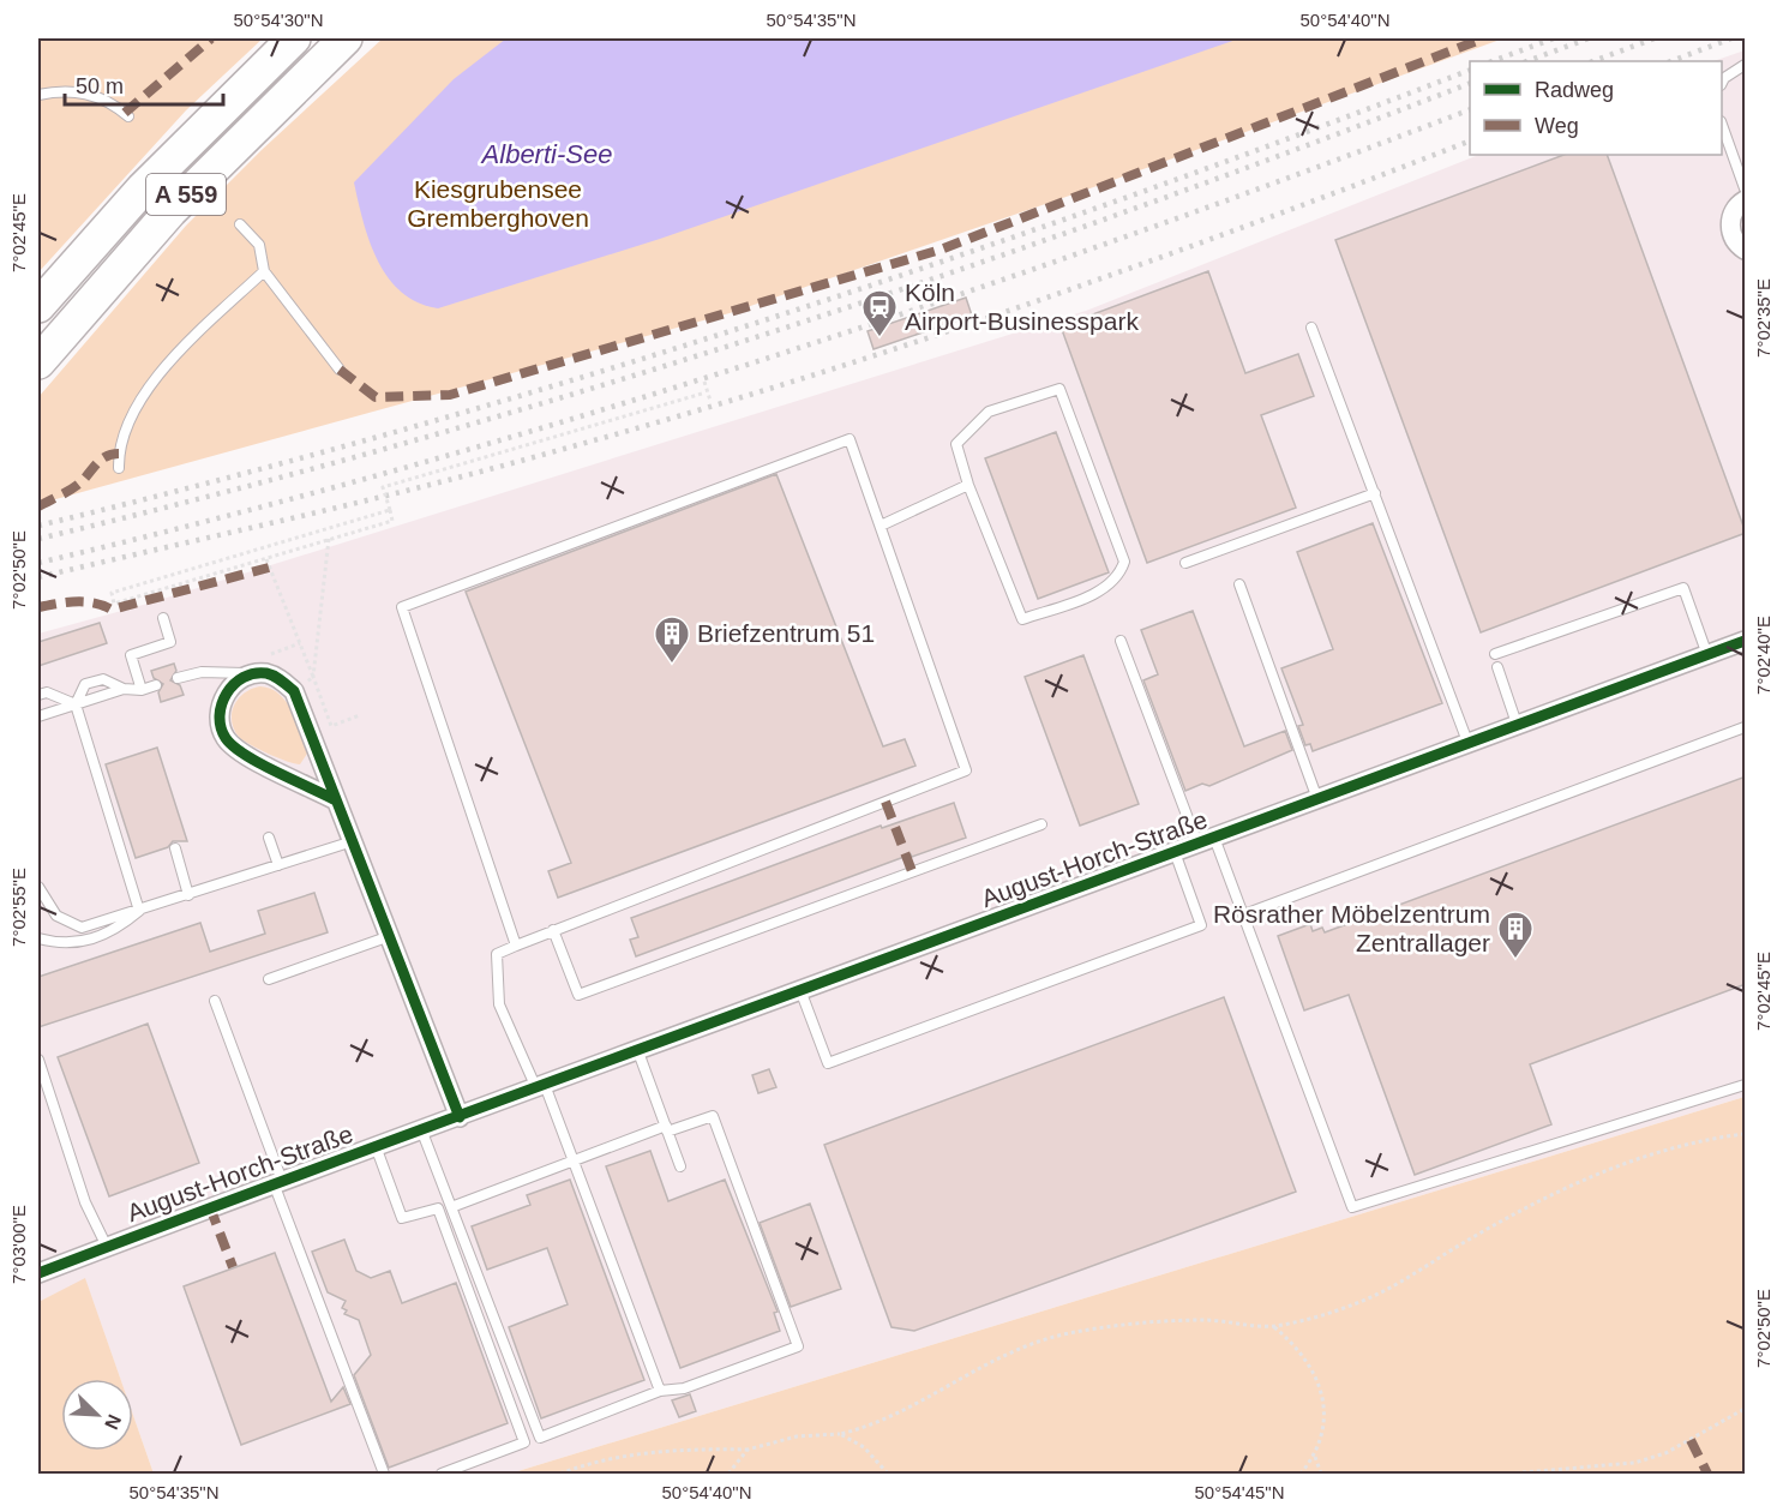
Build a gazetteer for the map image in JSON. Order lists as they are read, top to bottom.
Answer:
{
  "streets": {
    "highway": ["A 559"],
    "street": ["August-Horch-Straße"]
  },
  "water": ["Alberti-See"],
  "parks": ["Kiesgrubensee Gremberghoven"],
  "places": {
    "station": ["Köln Airport-Businesspark"],
    "building": ["Briefzentrum 51", "Rösrather Möbelzentrum Zentrallager"]
  },
  "legend": ["Radweg", "Weg"],
  "scale_bar": "50 m",
  "north": "bottom right",
  "coordinates": [
    "50°54'30\"N",
    "50°54'35\"N",
    "50°54'40\"N",
    "7°02'45\"E",
    "7°02'35\"E",
    "7°02'50\"E",
    "7°02'40\"E",
    "7°02'55\"E",
    "7°03'00\"E",
    "50°54'45\"N"
  ]
}
